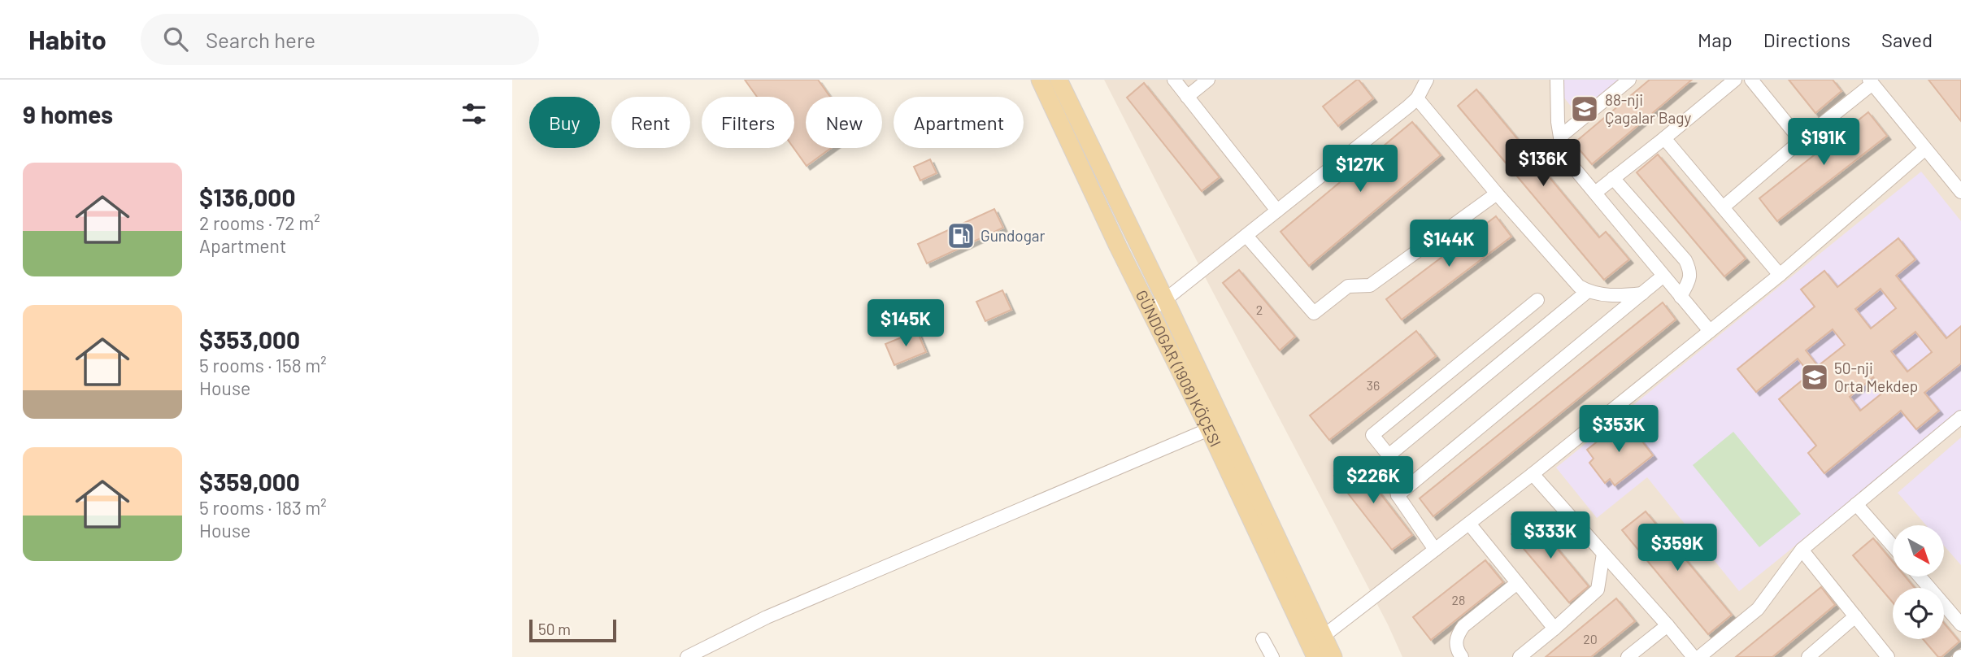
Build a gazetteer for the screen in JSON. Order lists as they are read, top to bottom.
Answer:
{
  "streets": {
    "main road": ["GÜNDOGAR (1908) KÖÇESI"]
  },
  "places": {
    "school or university": ["88-nji Çagalar Bagy", "50-nji Orta Mekdep"],
    "fuel station": ["Gundogar"]
  },
  "house_numbers": [
    "2",
    "36",
    "28",
    "20"
  ],
  "scale_bar": "50 m",
  "north": "bottom right",
  "page": {
    "header": "Habito",
    "search": "Search here",
    "nav": ["Map", "Directions", "Saved"],
    "heading": "9 homes",
    "chip": [
      "Buy",
      "Rent",
      "Filters",
      "New",
      "Apartment"
    ],
    "price": [
      "$191K",
      "$136K",
      "$127K",
      "$144K",
      "$145K",
      "$353K",
      "$226K",
      "$333K",
      "$359K"
    ],
    "list": [
      {
        "name": "$136,000",
        "note": "2 rooms · 72 m² · Apartment"
      },
      {
        "name": "$353,000",
        "note": "5 rooms · 158 m² · House"
      },
      {
        "name": "$359,000",
        "note": "5 rooms · 183 m² · House"
      }
    ],
    "scale": "50 m"
  }
}
